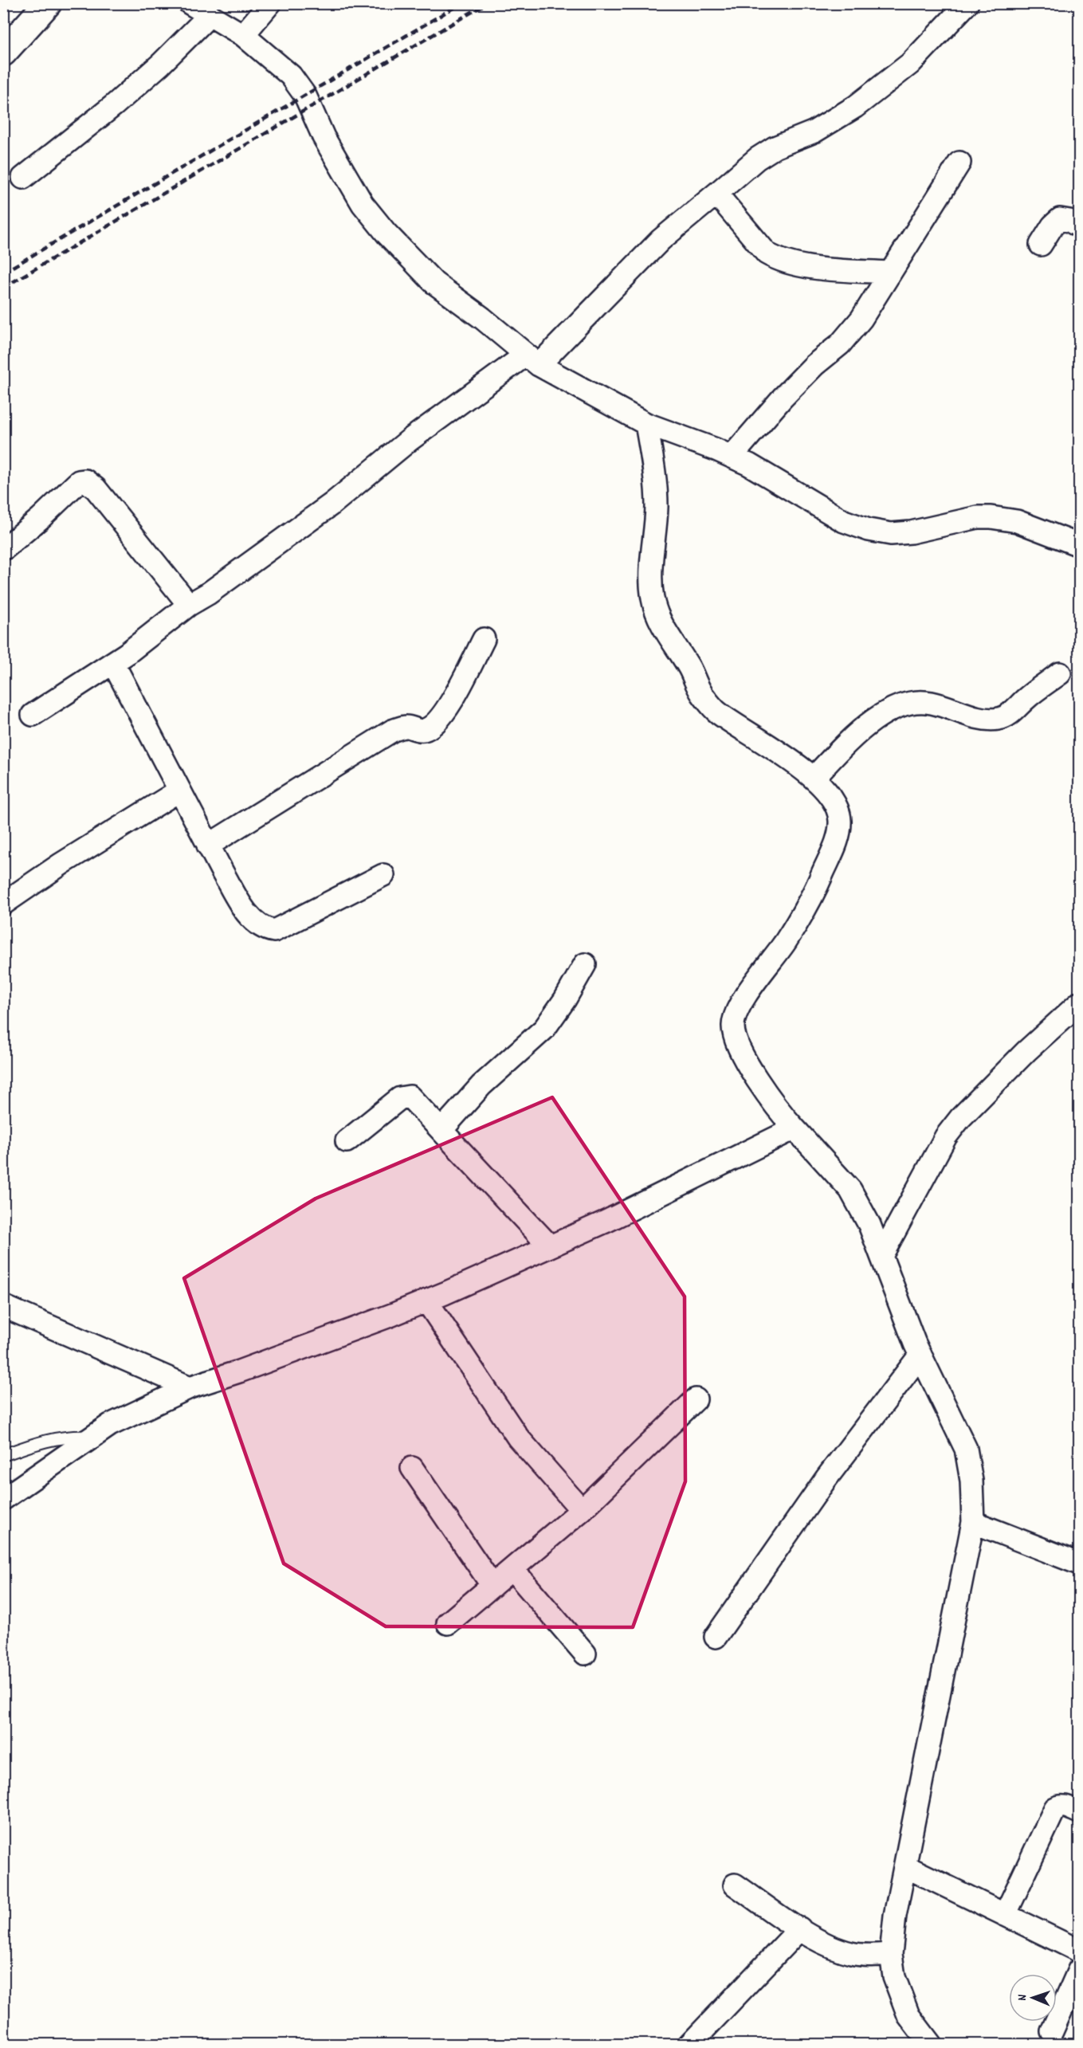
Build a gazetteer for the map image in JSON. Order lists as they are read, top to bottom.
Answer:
{
  "north": "left"
}
